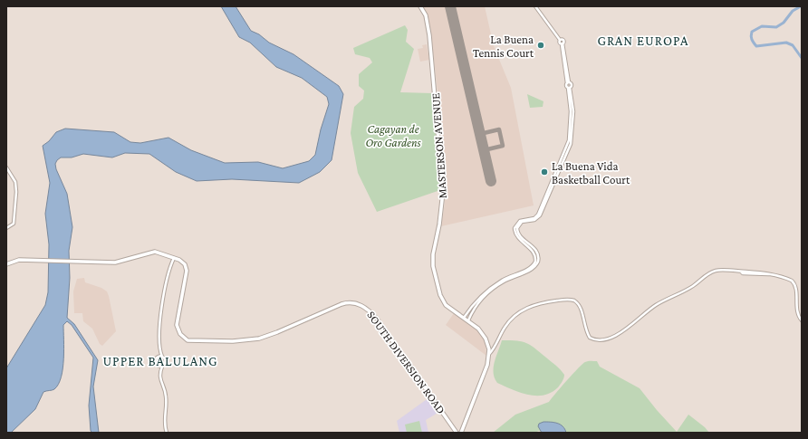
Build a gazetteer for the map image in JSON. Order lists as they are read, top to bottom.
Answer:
{
  "streets": {
    "main road": ["MASTERSON AVENUE", "SOUTH DIVERSION ROAD"]
  },
  "districts": ["GRAN EUROPA", "UPPER BALULANG"],
  "parks": ["Cagayan de Oro Gardens"],
  "places": ["La Buena Tennis Court", "La Buena Vida Basketball Court"]
}
